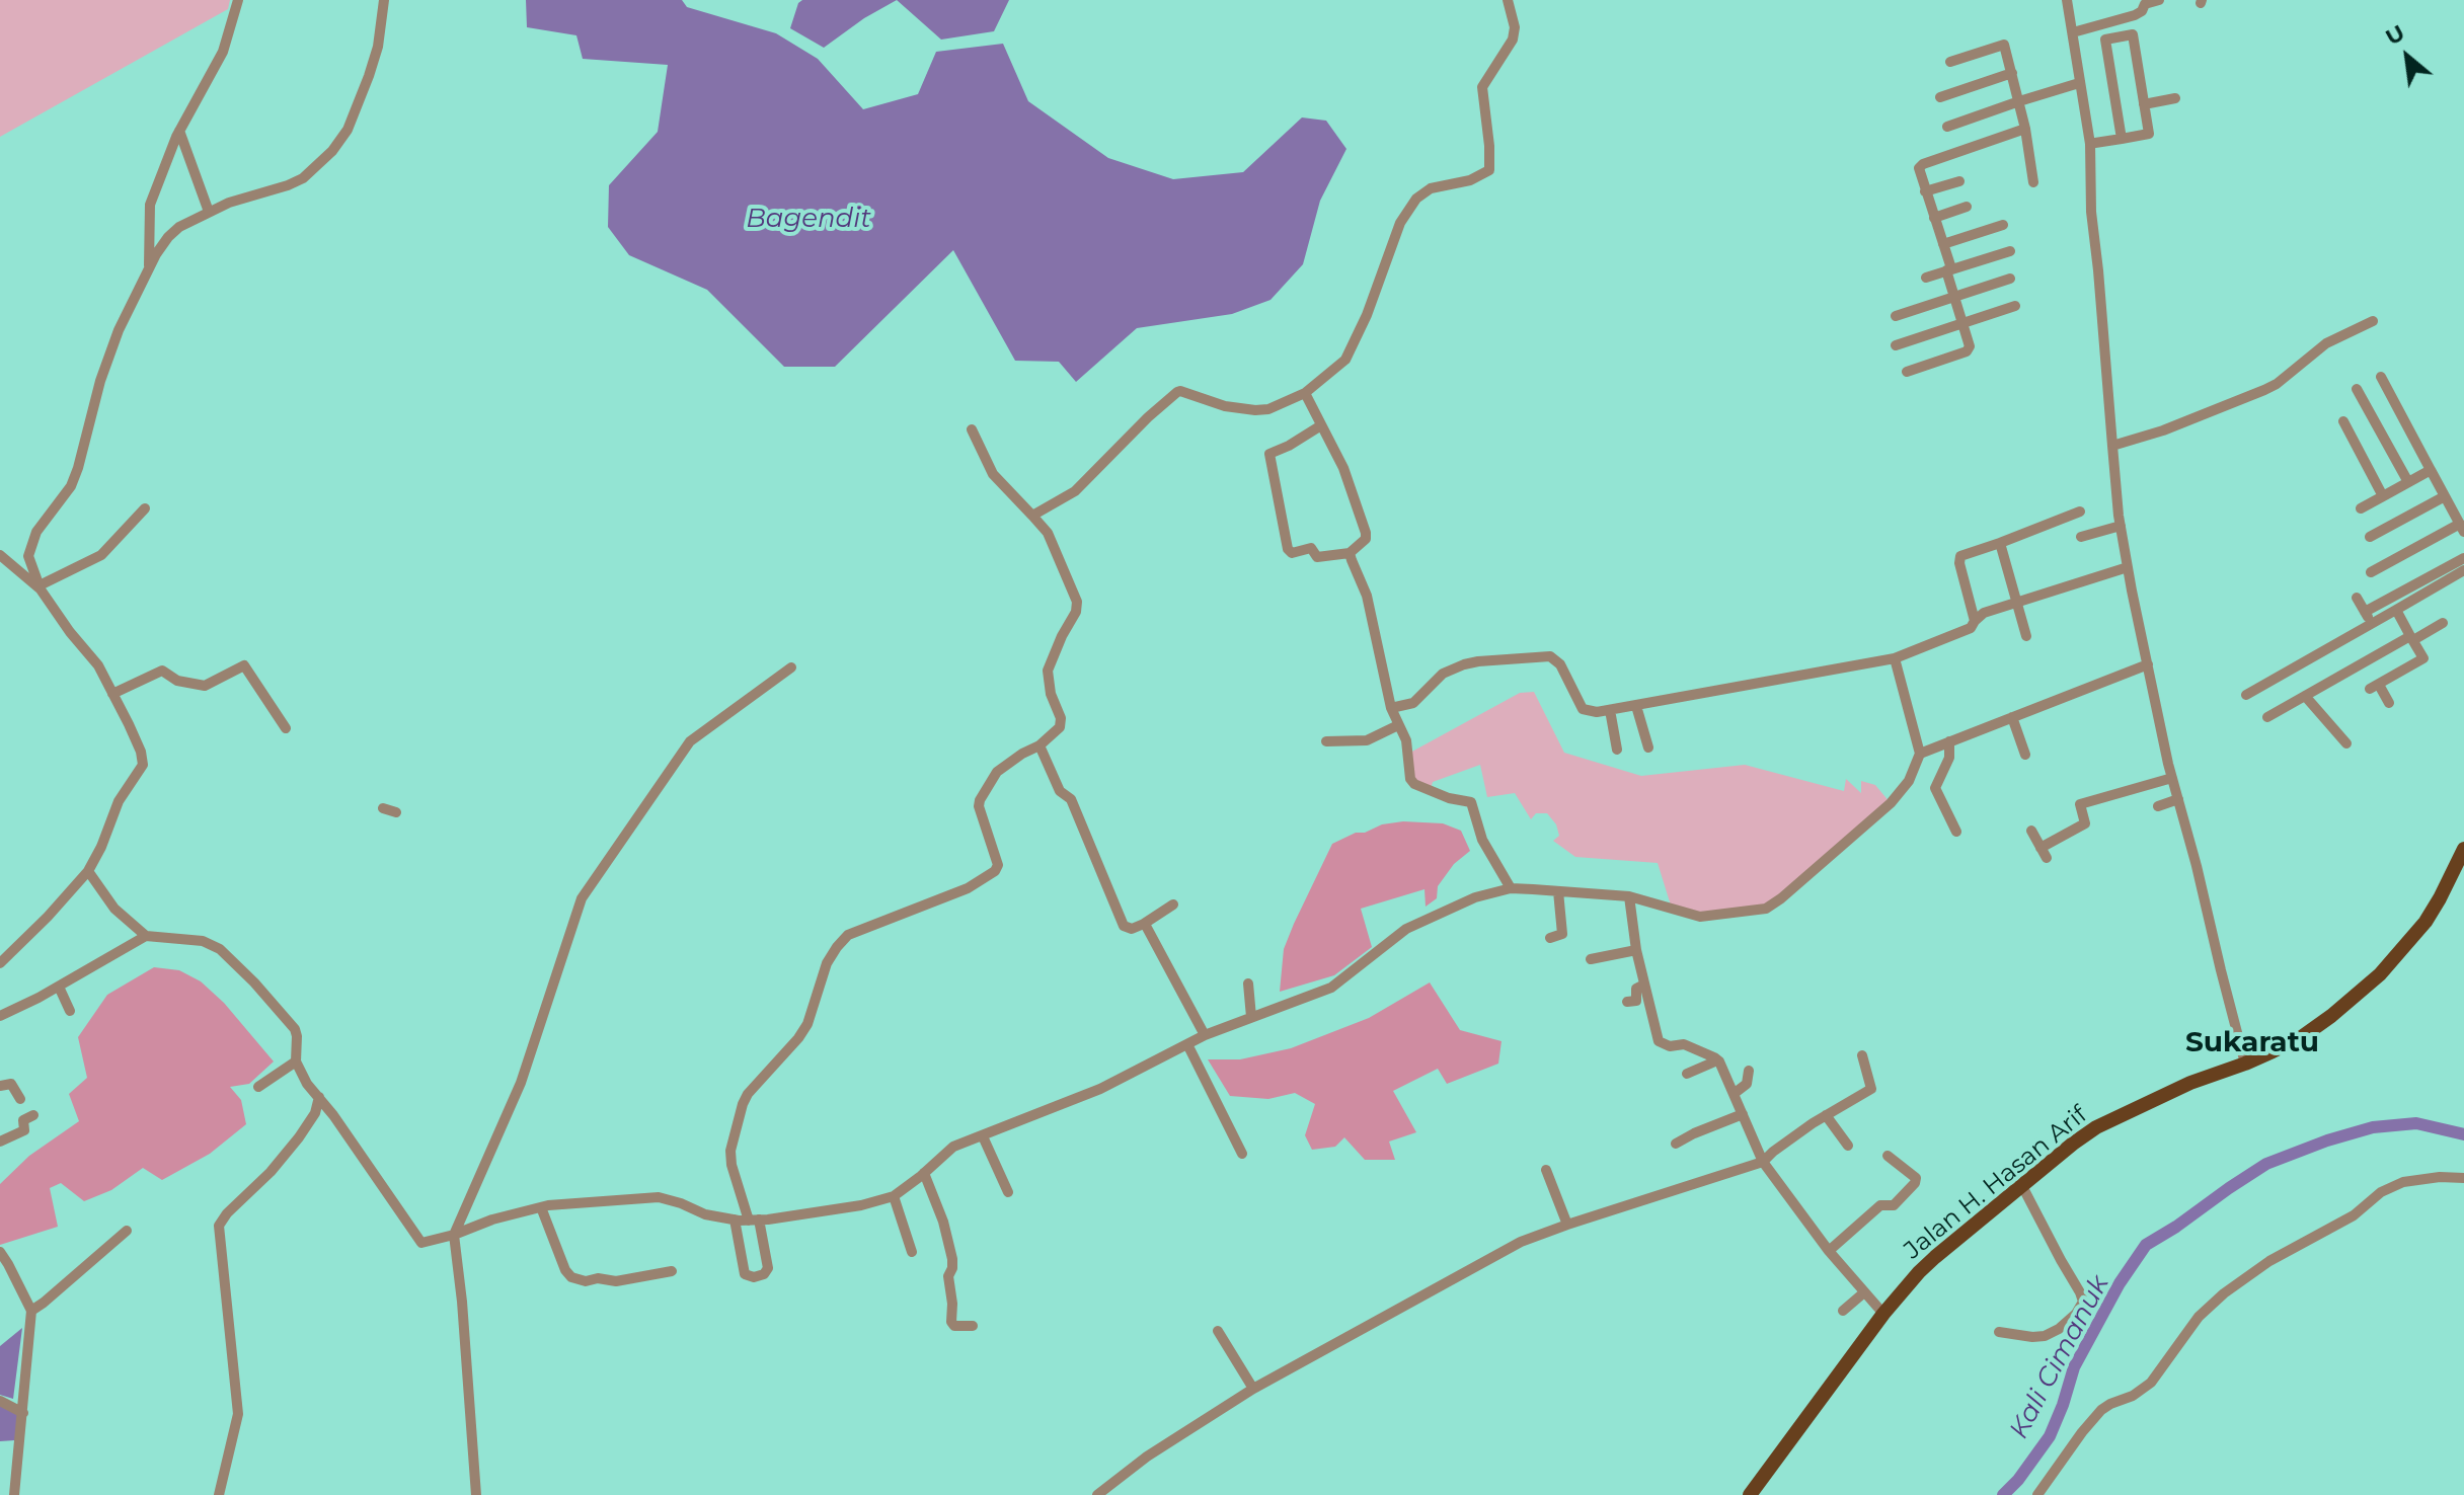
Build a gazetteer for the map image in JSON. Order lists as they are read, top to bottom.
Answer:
{
  "streets": {
    "main road": ["Jalan H. Hasan Arif"]
  },
  "districts": ["Sukaratu"],
  "water": ["Bagendit", "Kali Cimanuk"],
  "north": "top left"
}
